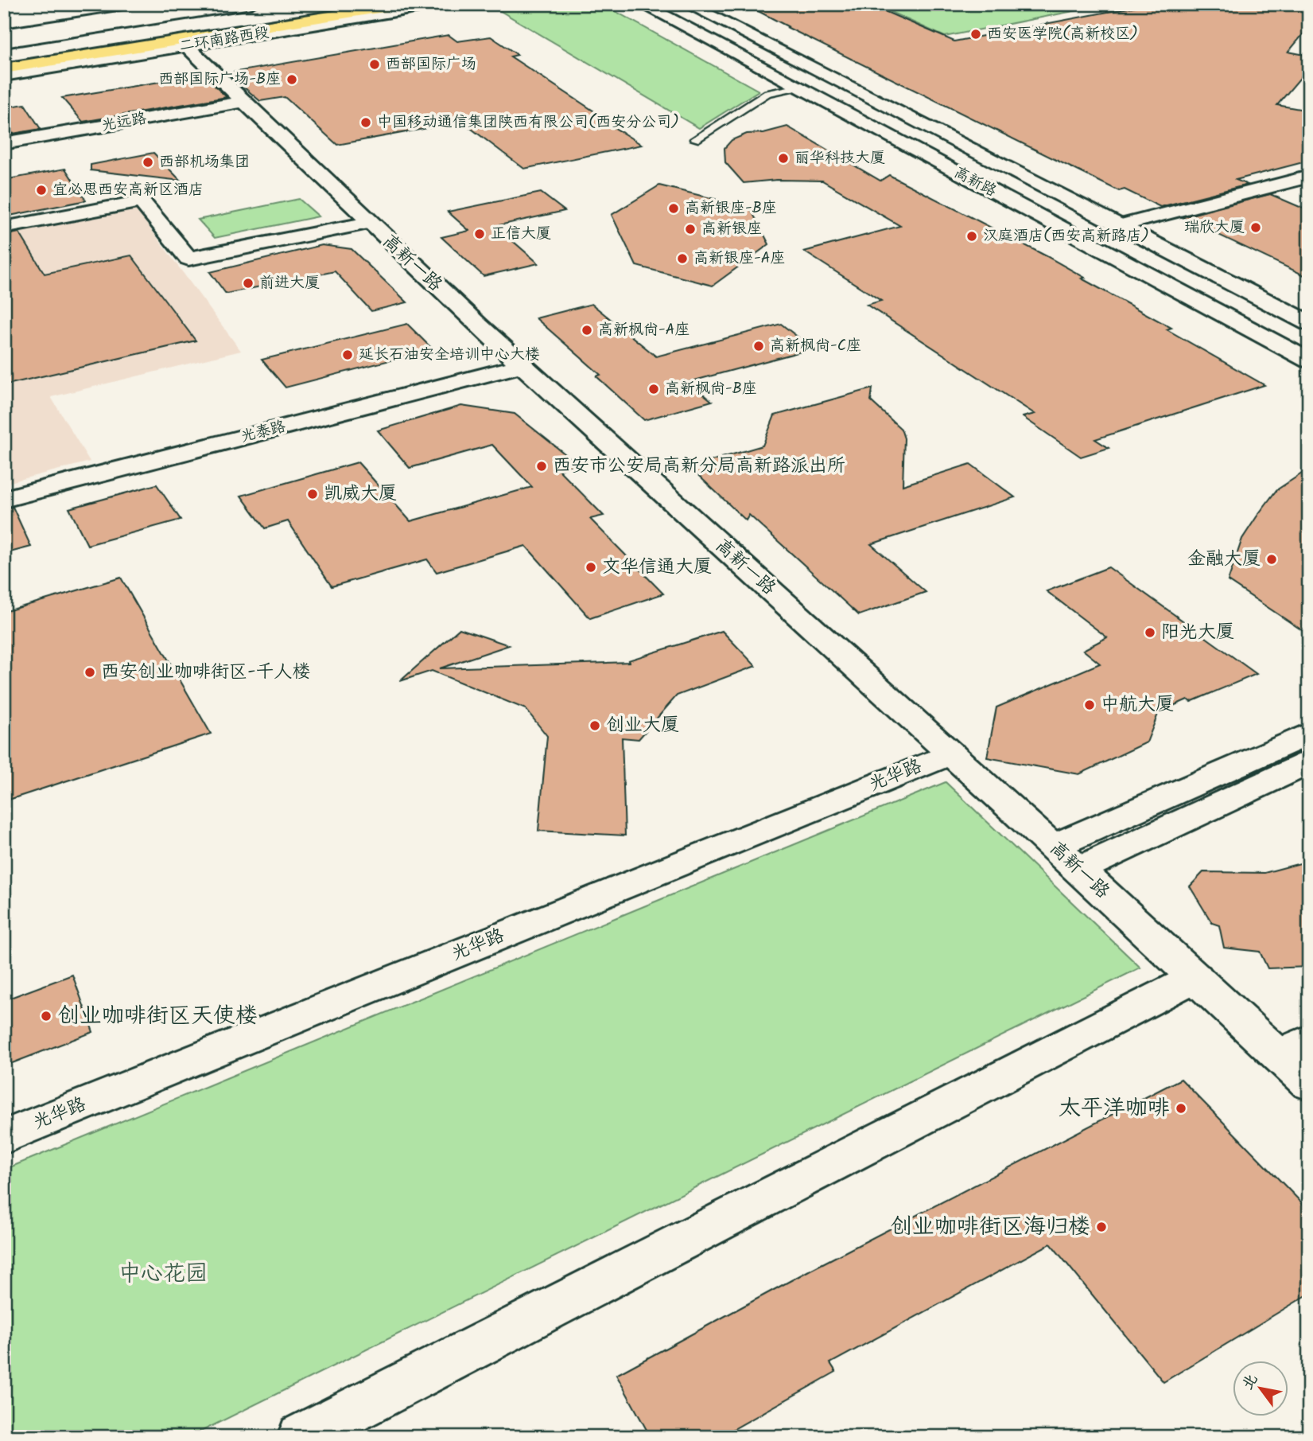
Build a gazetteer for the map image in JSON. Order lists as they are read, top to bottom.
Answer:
{
  "streets": {
    "highway": ["二环南路西段"],
    "street": [
      "光远路",
      "高新路",
      "高新一路",
      "光泰路",
      "光华路"
    ]
  },
  "crossings": [
    ["二环南路西段", "高新一路"],
    ["光远路", "高新一路"],
    ["高新一路", "光泰路"],
    ["高新一路", "光华路"]
  ],
  "parks": ["中心花园"],
  "places": [
    "西安医学院(高新校区)",
    "西部国际广场",
    "西部国际广场-B座",
    "中国移动通信集团陕西有限公司(西安分公司)",
    "丽华科技大厦",
    "西部机场集团",
    "宜必思西安高新区酒店",
    "高新银座-B座",
    "瑞欣大厦",
    "高新银座",
    "正信大厦",
    "汉庭酒店(西安高新路店)",
    "高新银座-A座",
    "前进大厦",
    "高新枫尚-A座",
    "高新枫尚-C座",
    "延长石油安全培训中心大楼",
    "高新枫尚-B座",
    "西安市公安局高新分局高新路派出所",
    "凯威大厦",
    "金融大厦",
    "文华信通大厦",
    "阳光大厦",
    "西安创业咖啡街区-千人楼",
    "中航大厦",
    "创业大厦",
    "创业咖啡街区天使楼",
    "太平洋咖啡",
    "创业咖啡街区海归楼"
  ],
  "north": "top left"
}
